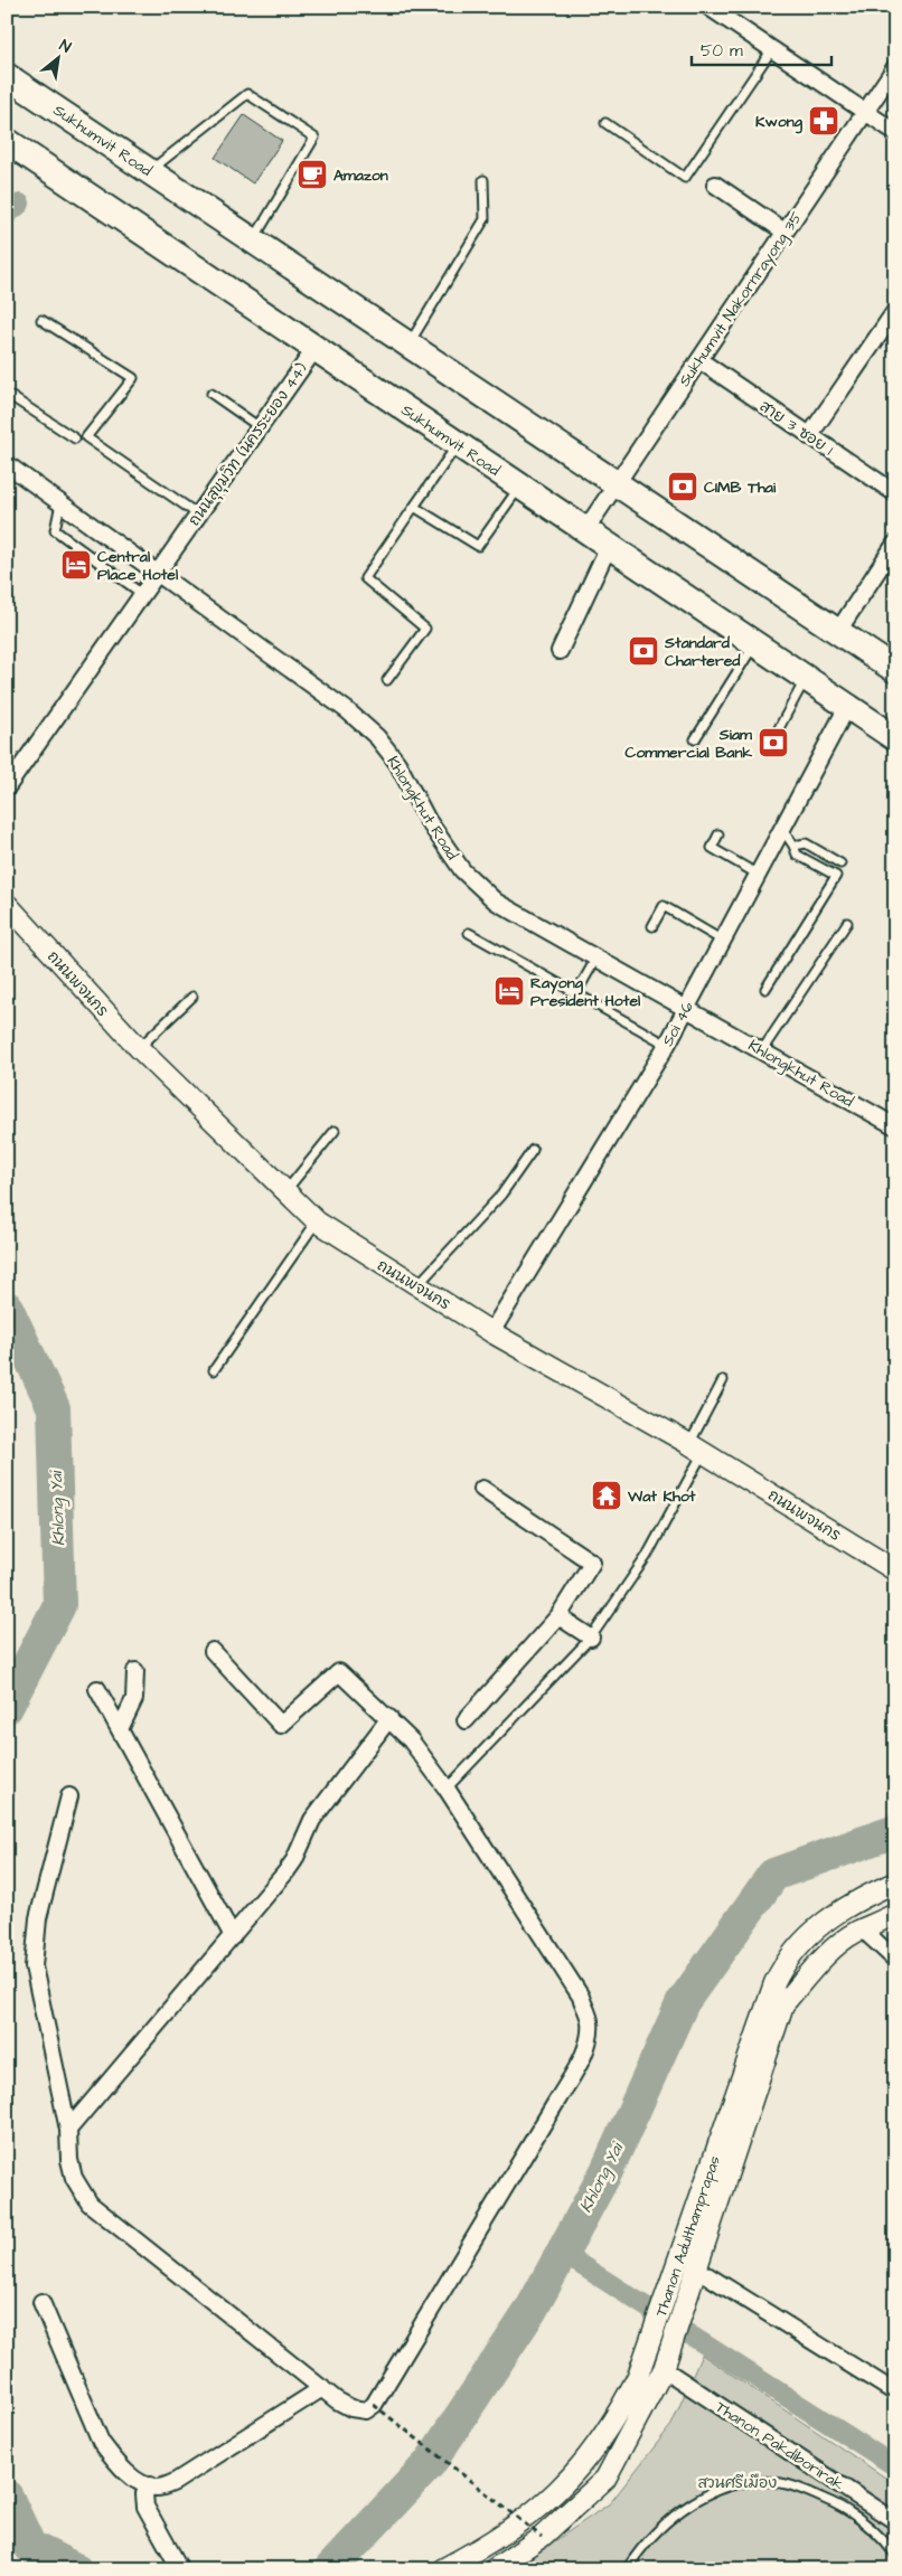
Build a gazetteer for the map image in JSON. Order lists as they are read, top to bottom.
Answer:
{
  "streets": {
    "main road": ["Sukhumvit Road"],
    "street": [
      "Sukhumvit Nakornrayong 35",
      "สาย 3 ซอย 1",
      "ถนนสุขุมวิท (นครระยอง 44)",
      "Khlongkhut Road",
      "ถนนพจนกร",
      "Soi 46",
      "Thanon Adulthamprapas",
      "Thanon Pakdiborirak"
    ]
  },
  "crossings": [
    ["Sukhumvit Road", "Sukhumvit Nakornrayong 35"],
    ["Sukhumvit Road", "ถนนสุขุมวิท (นครระยอง 44)"],
    ["Sukhumvit Road", "Soi 46"],
    ["Sukhumvit Nakornrayong 35", "สาย 3 ซอย 1"],
    ["ถนนสุขุมวิท (นครระยอง 44)", "Khlongkhut Road"],
    ["Khlongkhut Road", "Soi 46"],
    ["ถนนพจนกร", "Soi 46"],
    ["Thanon Adulthamprapas", "Thanon Pakdiborirak"]
  ],
  "water": ["Khlong Yai"],
  "parks": ["สวนศรีเมือง"],
  "places": {
    "pharmacy": ["Kwong"],
    "cafe": ["Amazon"],
    "bank": ["CIMB Thai", "Standard Chartered", "Siam Commercial Bank"],
    "hotel": ["Central Place Hotel", "Rayong President Hotel"],
    "temple": ["Wat Khot"]
  },
  "scale_bar": "50 m",
  "north": "top right"
}
